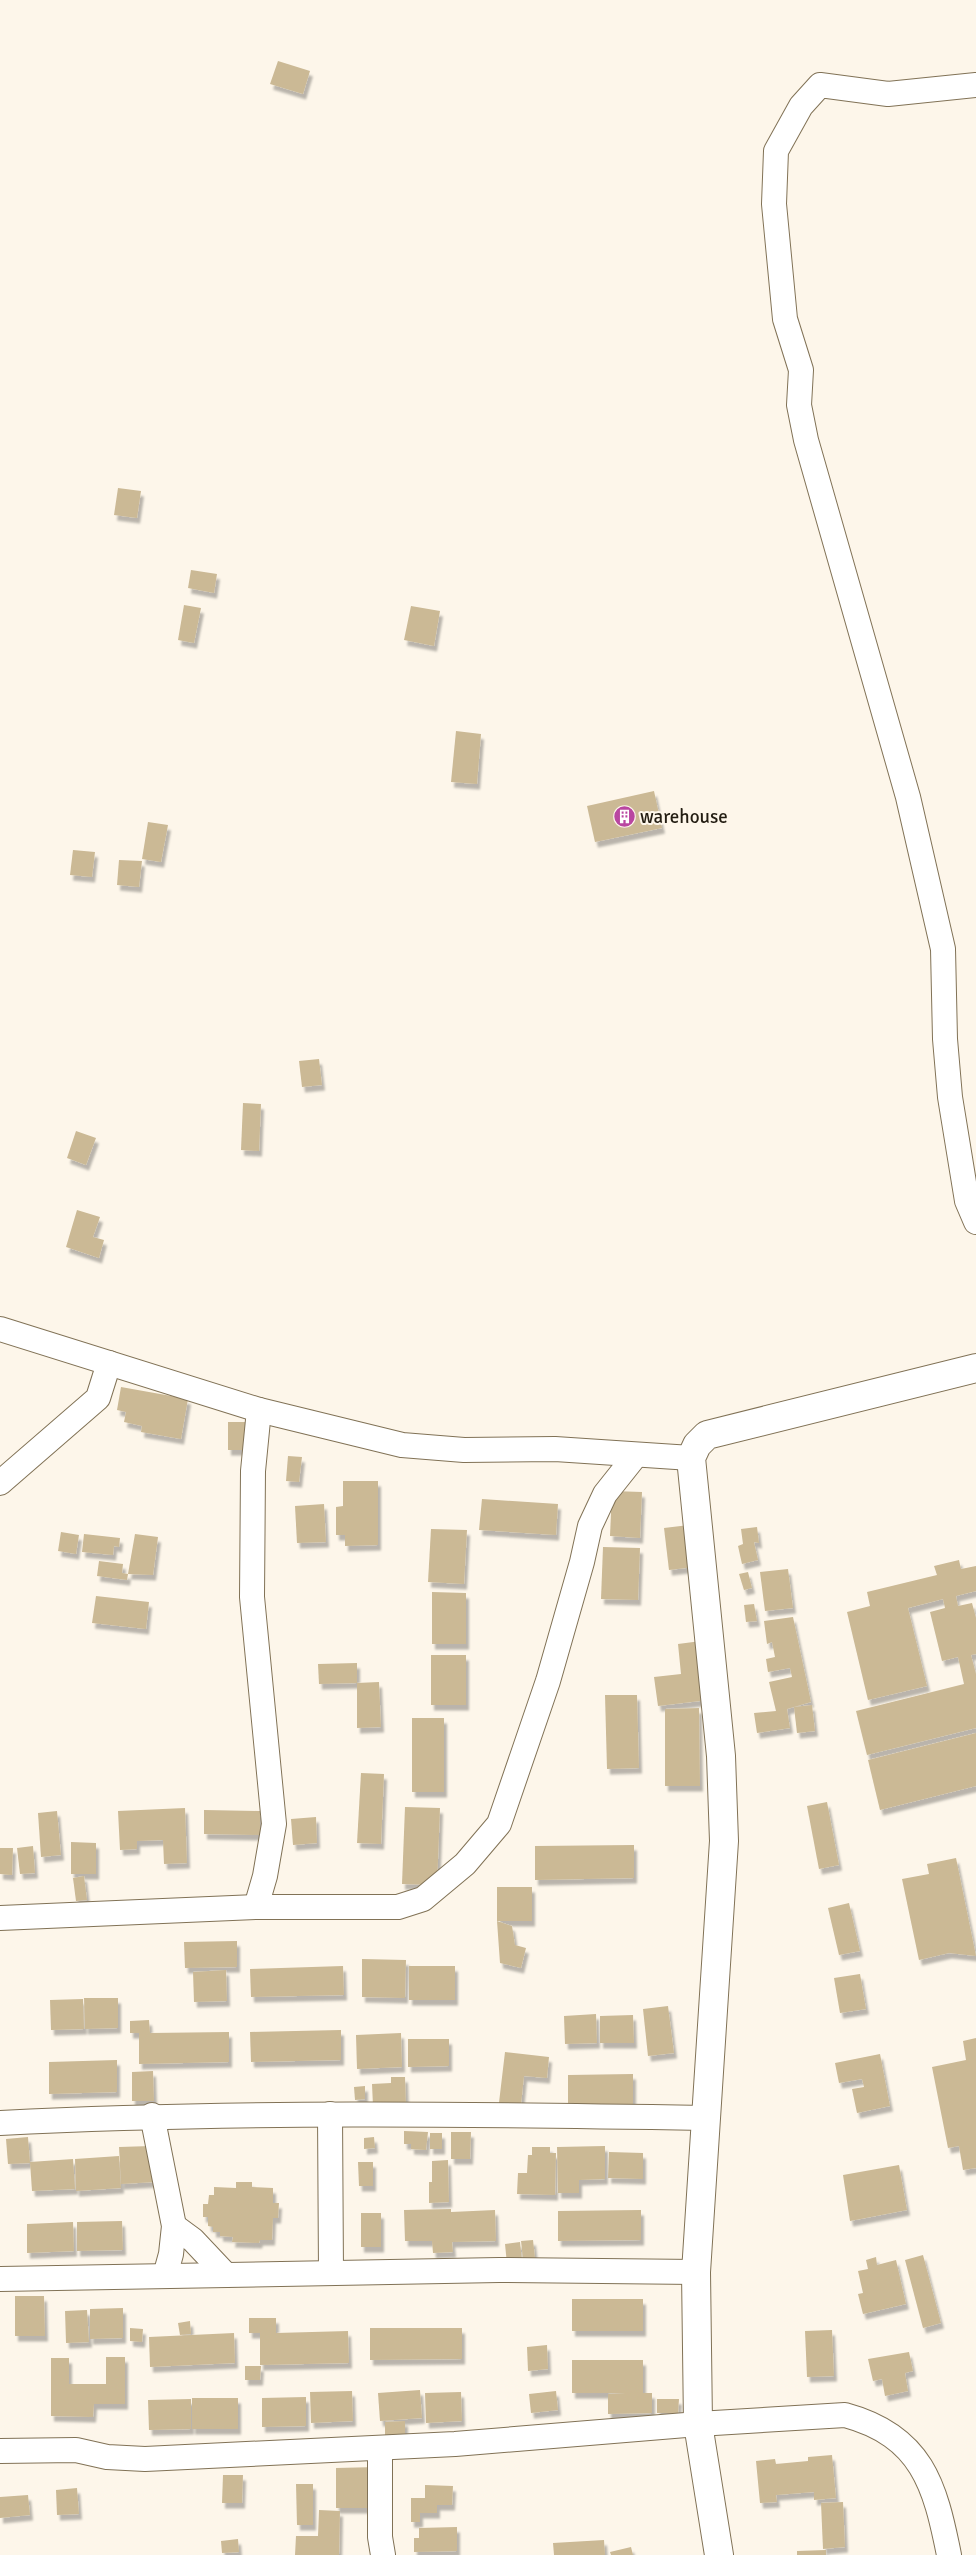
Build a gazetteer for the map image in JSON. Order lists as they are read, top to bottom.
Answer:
{
  "places": {
    "building": ["warehouse"]
  }
}
